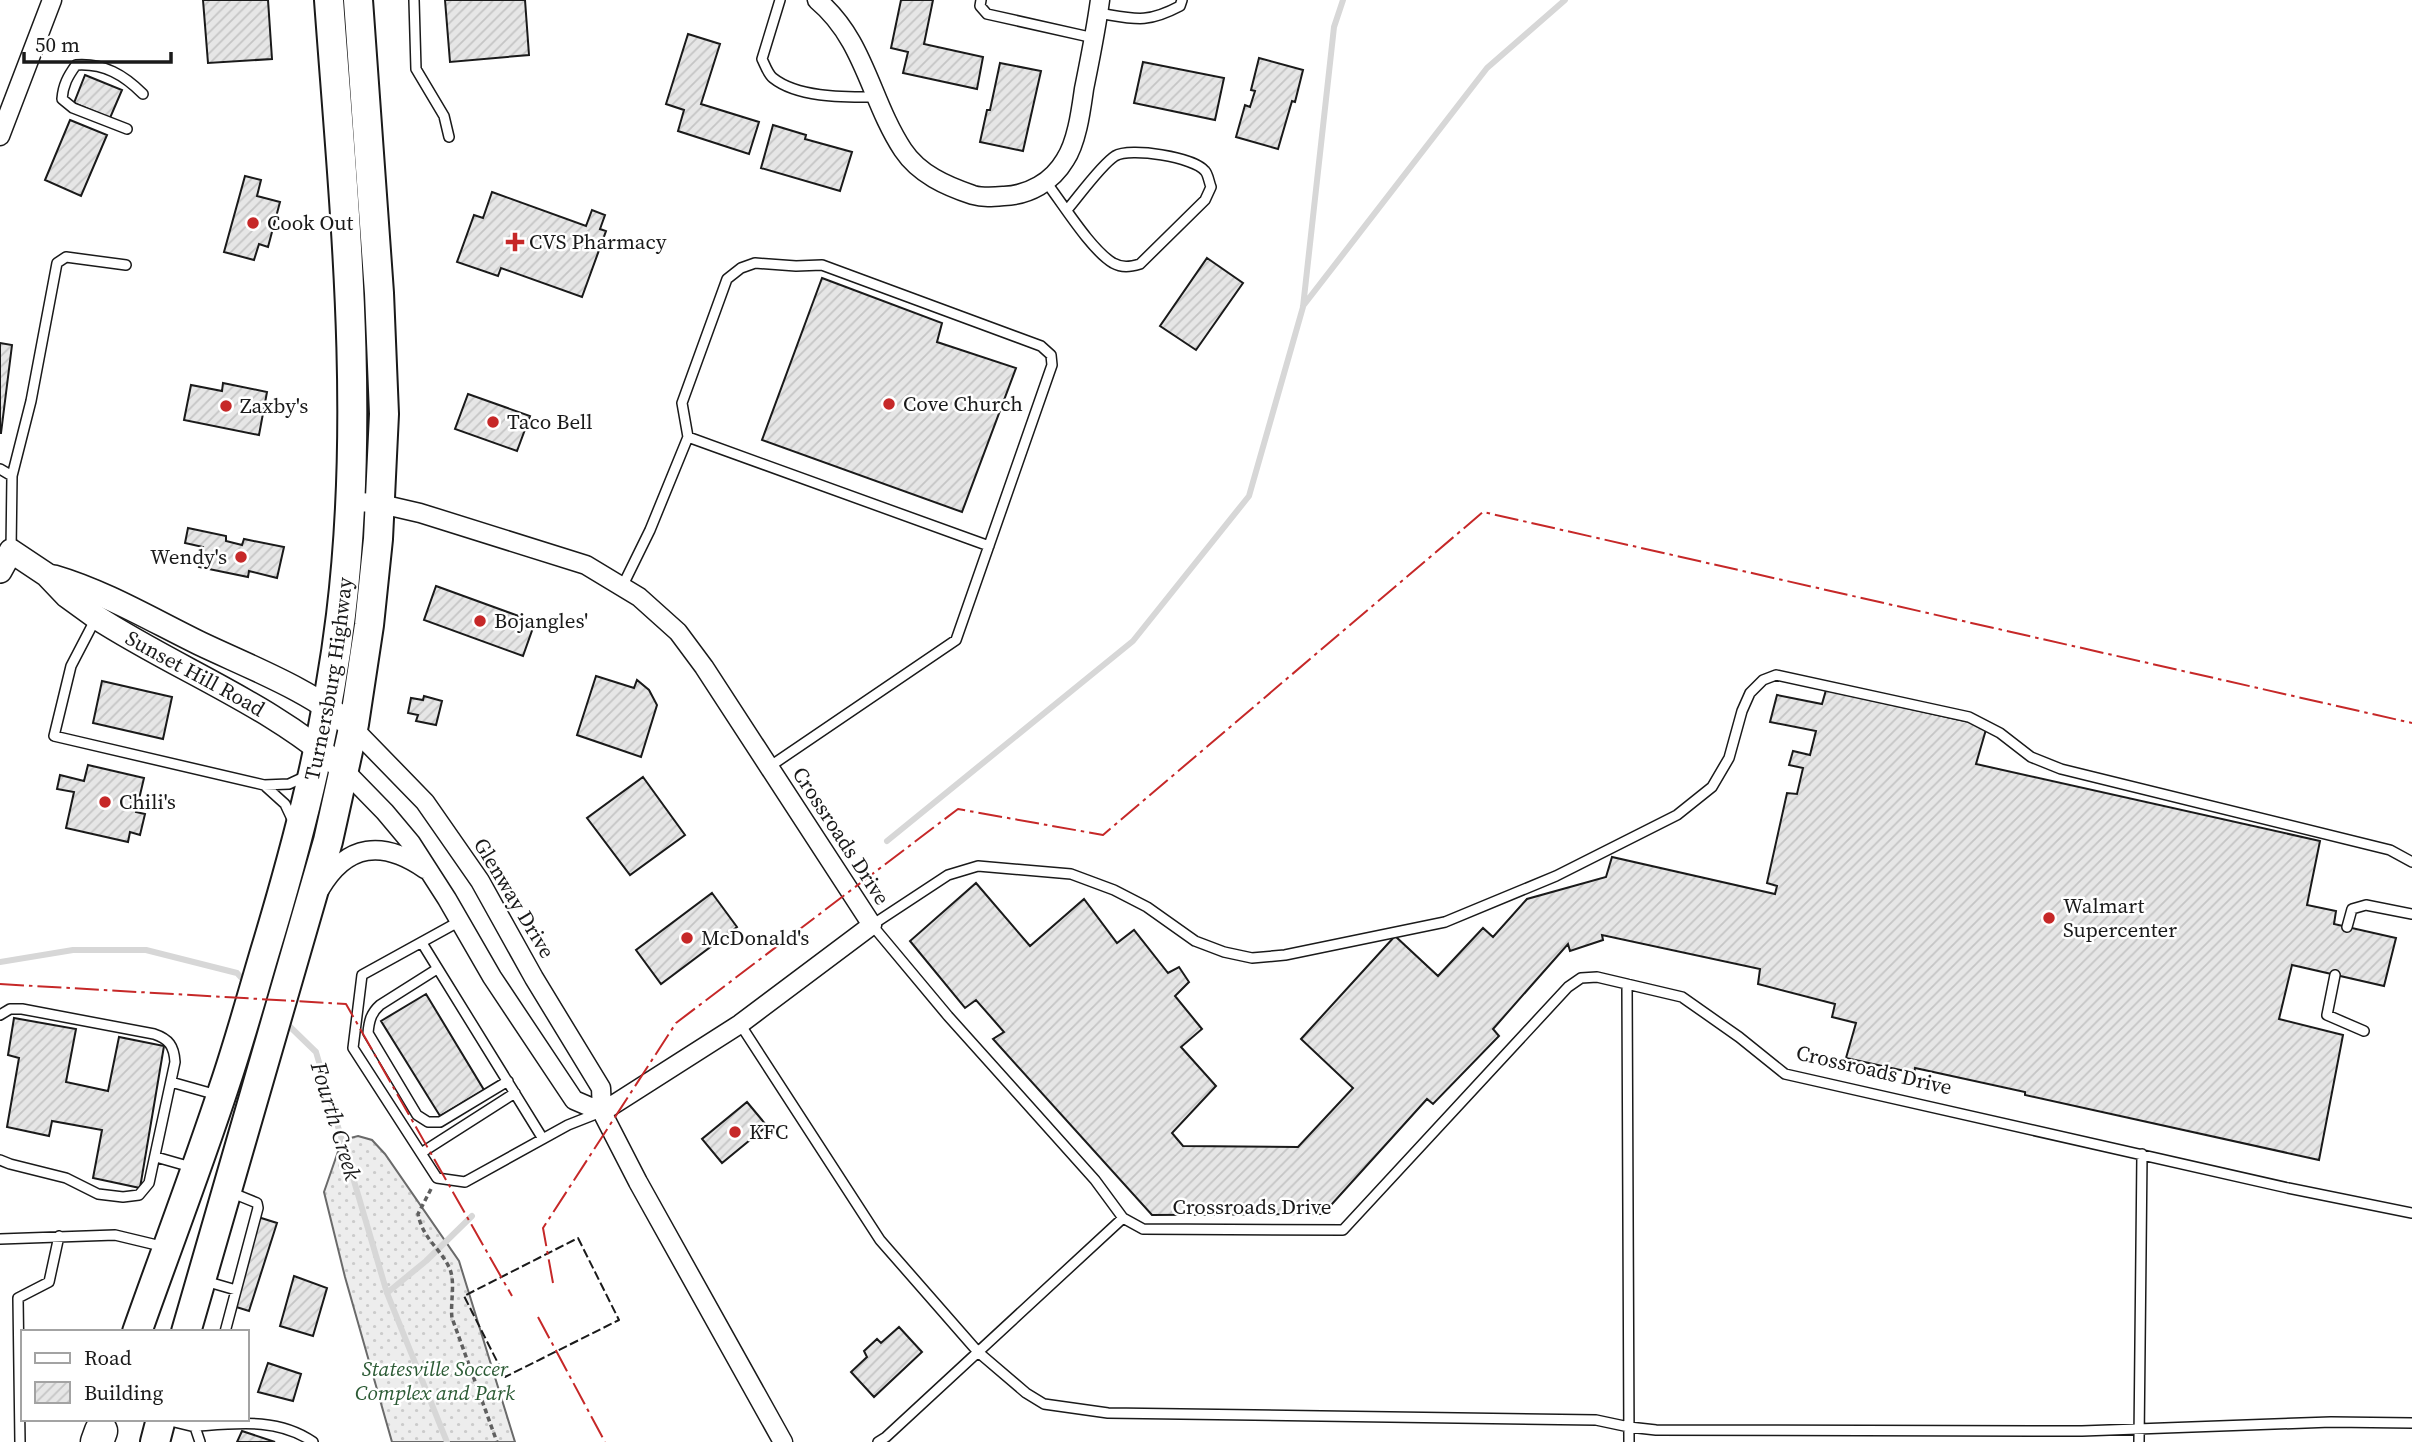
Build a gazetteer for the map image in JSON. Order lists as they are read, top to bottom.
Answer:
{
  "streets": {
    "main road": ["Turnersburg Highway"],
    "street": ["Sunset Hill Road", "Crossroads Drive", "Glenway Drive"]
  },
  "crossings": [
    ["Sunset Hill Road", "Turnersburg Highway"],
    ["Sunset Hill Road", "Glenway Drive"],
    ["Turnersburg Highway", "Crossroads Drive"],
    ["Turnersburg Highway", "Glenway Drive"]
  ],
  "water": ["Fourth Creek"],
  "parks": ["Statesville Soccer Complex and Park"],
  "places": {
    "other": [
      "Cook Out",
      "Cove Church",
      "Zaxby's",
      "Taco Bell",
      "Wendy's",
      "Bojangles'",
      "Chili's",
      "Walmart Supercenter",
      "McDonald's",
      "KFC"
    ],
    "health": ["CVS Pharmacy"]
  },
  "legend": ["Road", "Building"],
  "scale_bar": "50 m"
}
